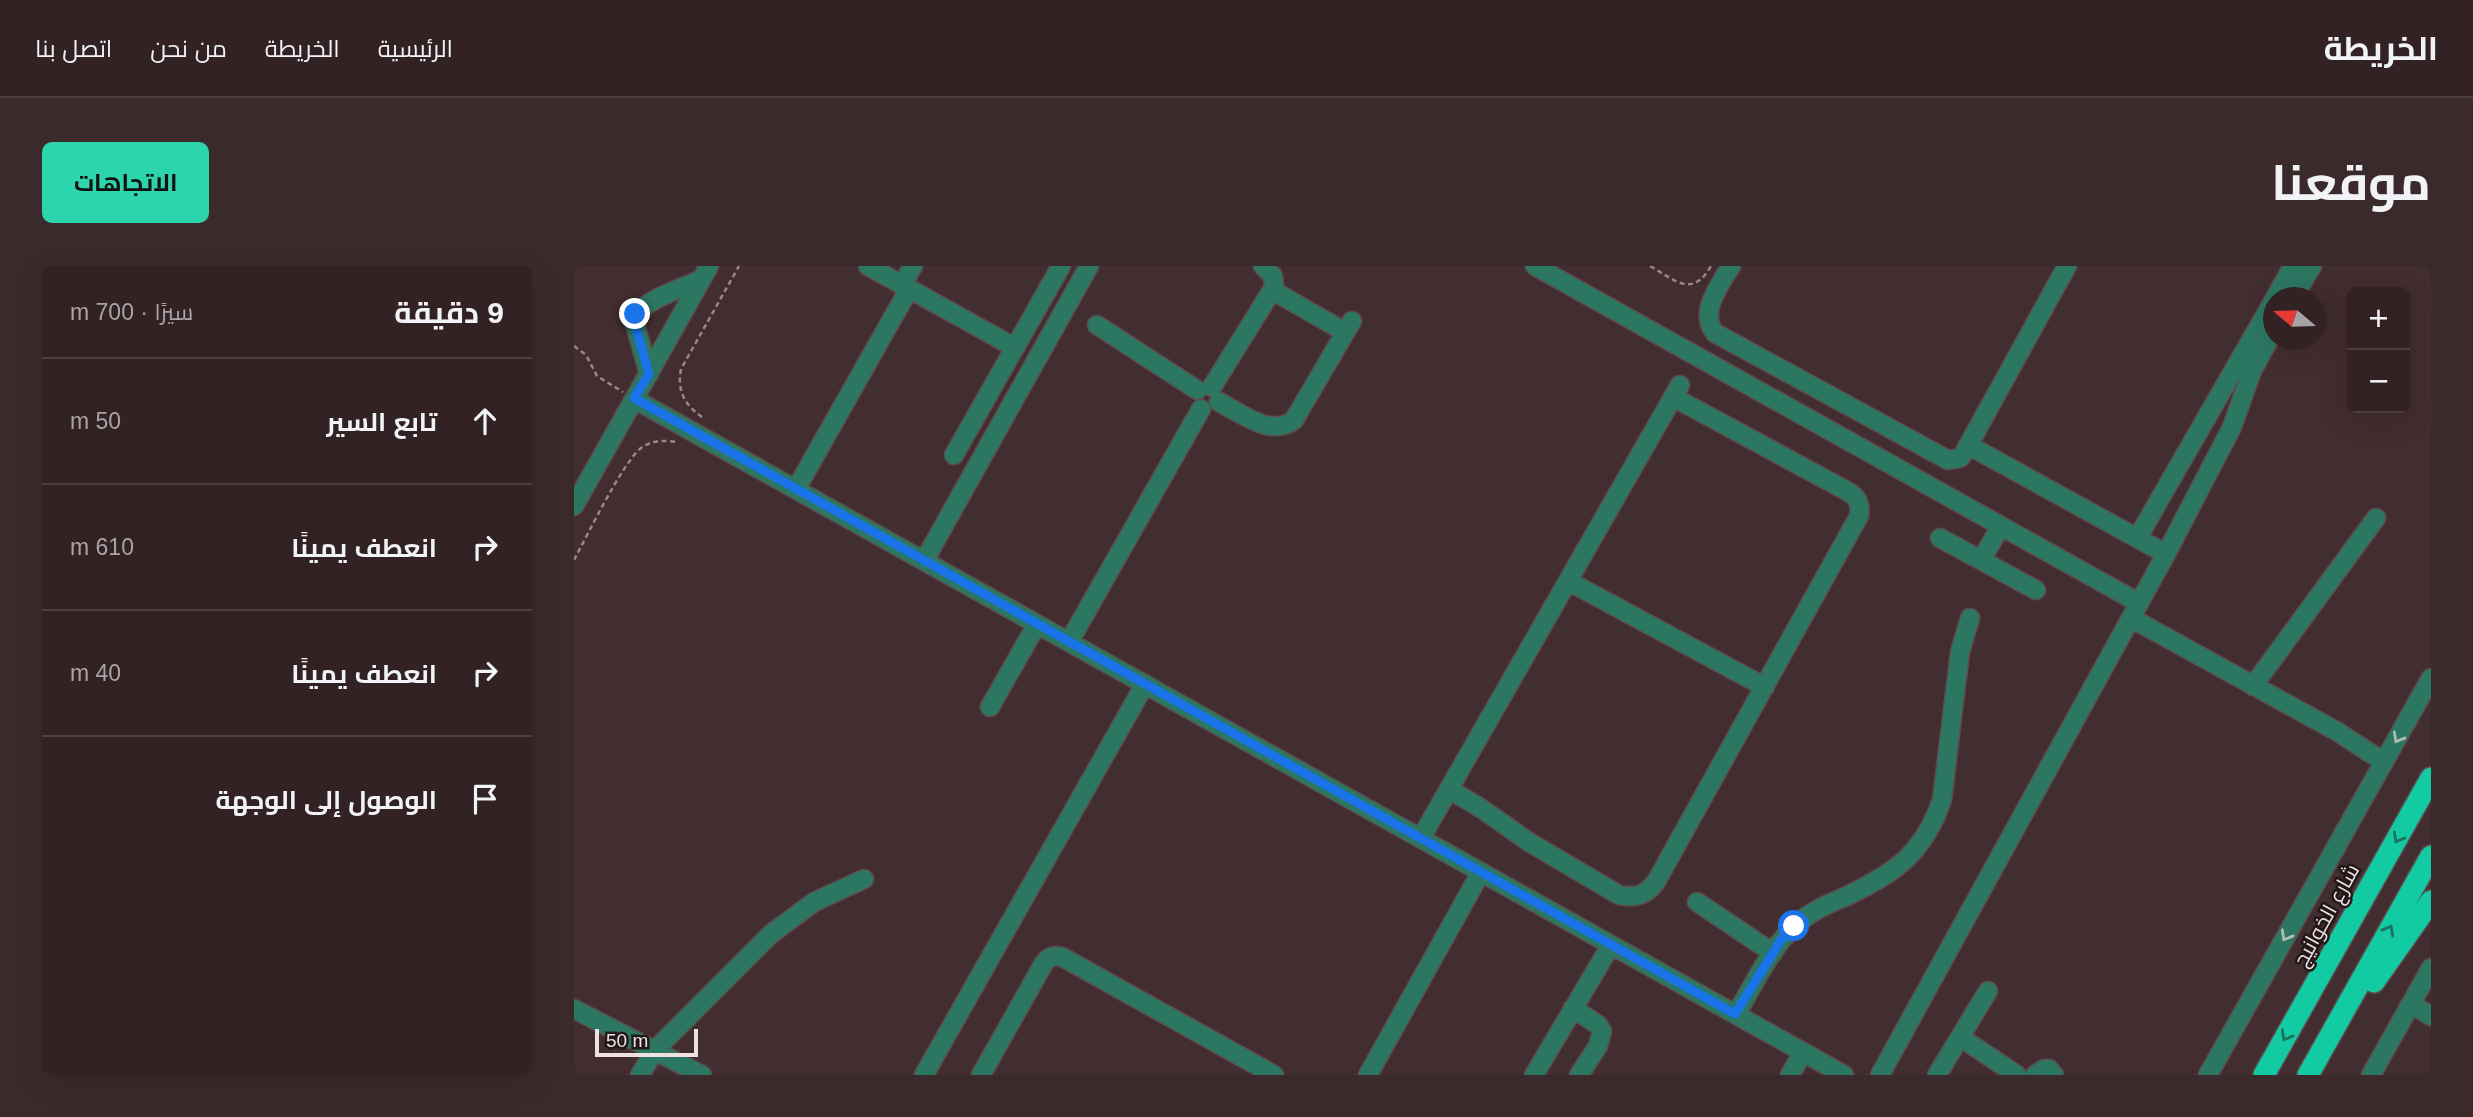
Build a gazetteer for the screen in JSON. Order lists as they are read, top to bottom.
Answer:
{
  "streets": {
    "highway": ["شارع الخوانيج"]
  },
  "scale_bar": "50 m",
  "north": "left",
  "page": {
    "header": "الخريطة",
    "nav": [
      "الرئيسية",
      "الخريطة",
      "من نحن",
      "اتصل بنا"
    ],
    "title": "موقعنا",
    "buttons": "الاتجاهات",
    "heading": ["9 دقيقة", "سيرًا · 700 m"],
    "map_buttons": ["+", "−"],
    "list": [
      ["تابع السير", "50 m"],
      ["انعطف يمينًا", "610 m"],
      ["انعطف يمينًا", "40 m"],
      "الوصول إلى الوجهة"
    ],
    "scale": "50 m"
  }
}
